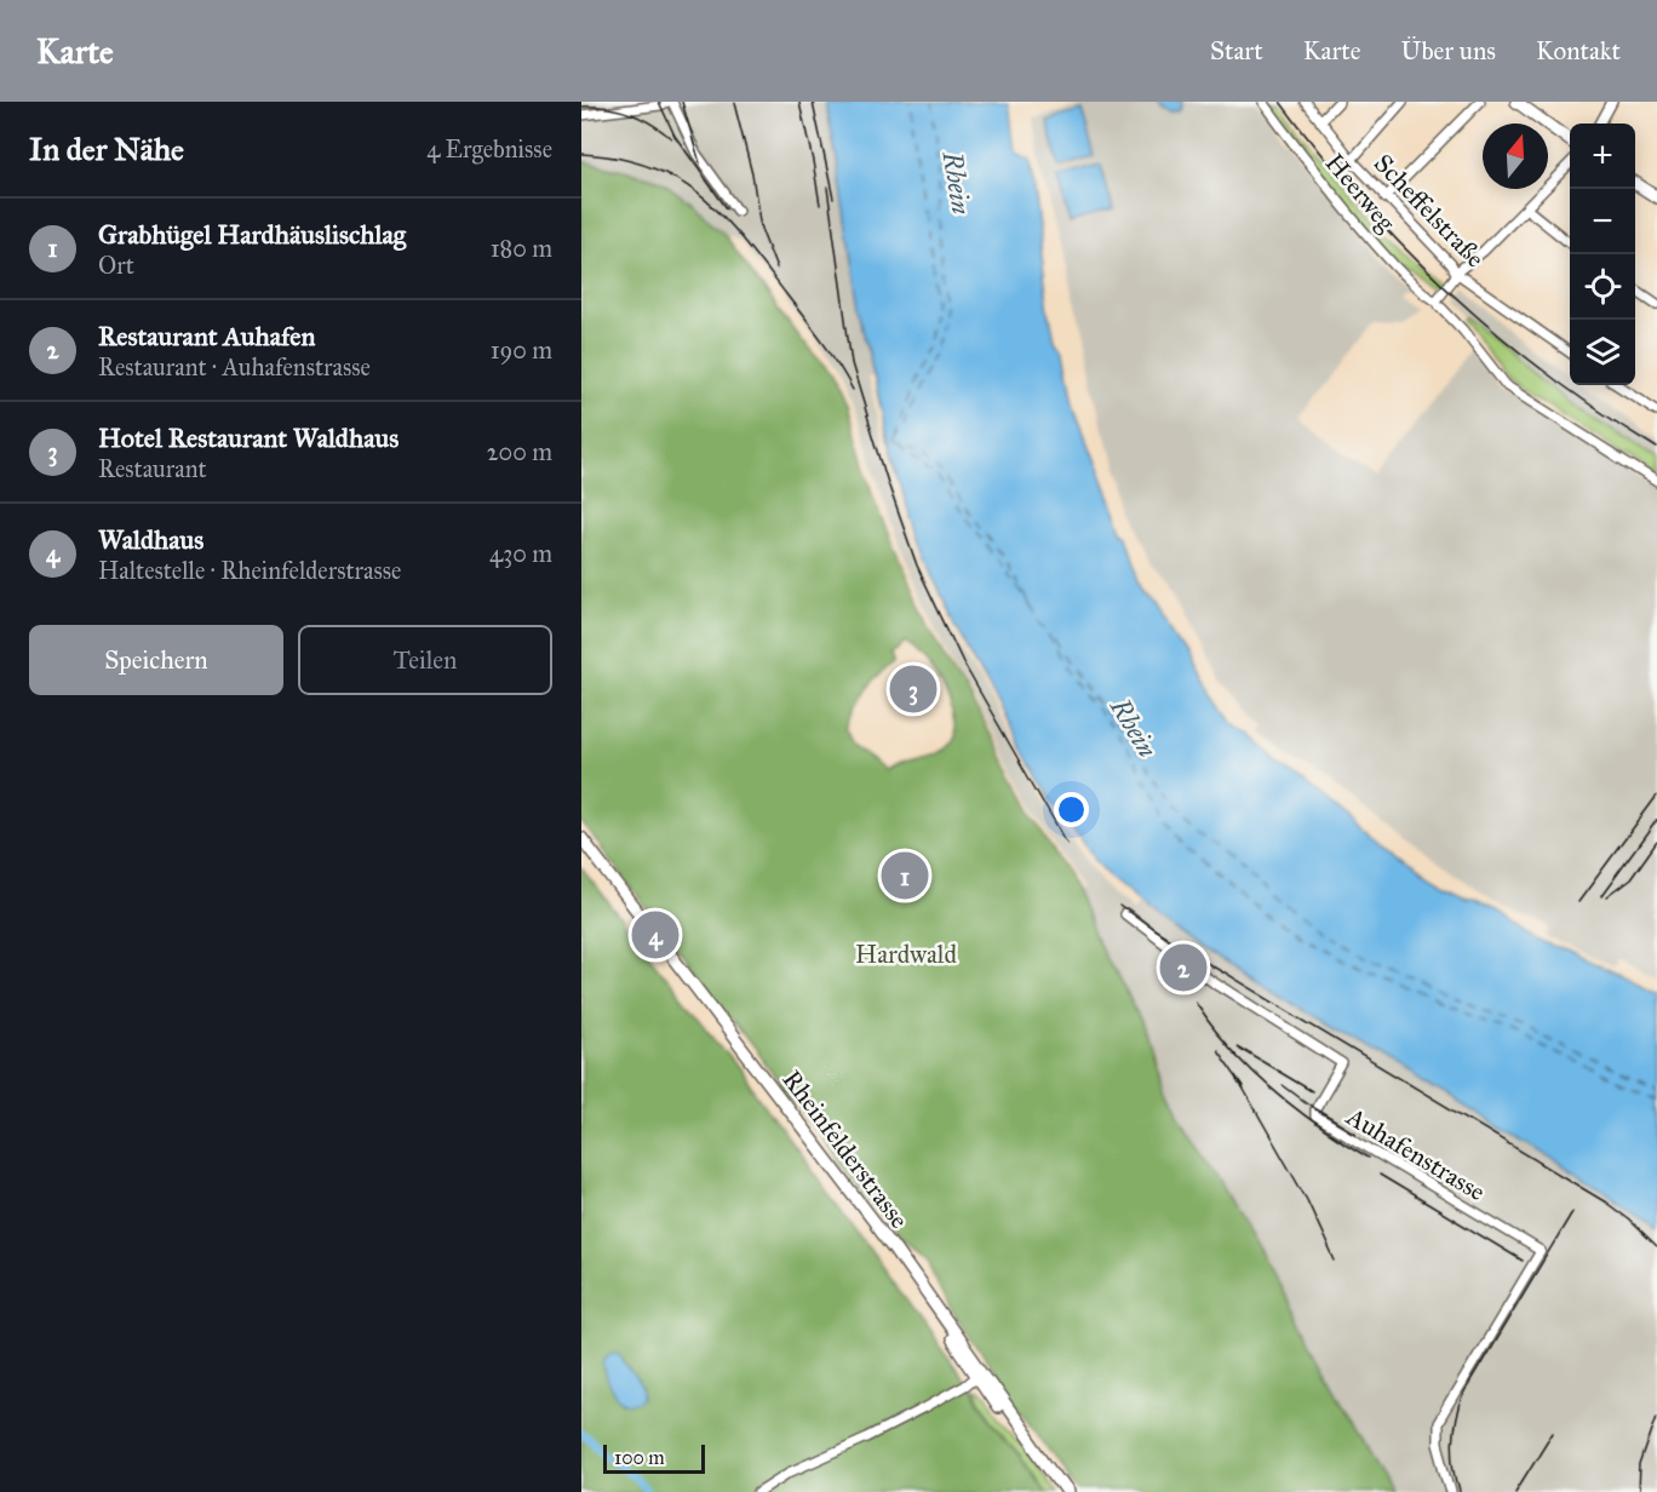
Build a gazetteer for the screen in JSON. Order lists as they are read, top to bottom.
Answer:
{
  "streets": {
    "main road": ["Rheinfelderstrasse"],
    "street": ["Heerweg", "Scheffelstraße", "Auhafenstrasse"]
  },
  "water": ["Rhein"],
  "parks": ["Hardwald"],
  "scale_bar": "100 m",
  "north": "top",
  "page": {
    "header": "Karte",
    "nav": [
      "Start",
      "Karte",
      "Über uns",
      "Kontakt"
    ],
    "heading": ["In der Nähe", "4 Ergebnisse"],
    "map_buttons": ["+", "−"],
    "list": [
      {
        "mark": "1",
        "name": "Grabhügel Hardhäuslischlag",
        "note": "Ort",
        "value": "180 m"
      },
      {
        "mark": "2",
        "name": "Restaurant Auhafen",
        "note": "Restaurant · Auhafenstrasse",
        "value": "190 m"
      },
      {
        "mark": "3",
        "name": "Hotel Restaurant Waldhaus",
        "note": "Restaurant",
        "value": "200 m"
      },
      {
        "mark": "4",
        "name": "Waldhaus",
        "note": "Haltestelle · Rheinfelderstrasse",
        "value": "430 m"
      }
    ],
    "buttons": ["Speichern", "Teilen"],
    "pins": [
      "3",
      "1",
      "4",
      "2"
    ],
    "scale": "100 m"
  }
}
